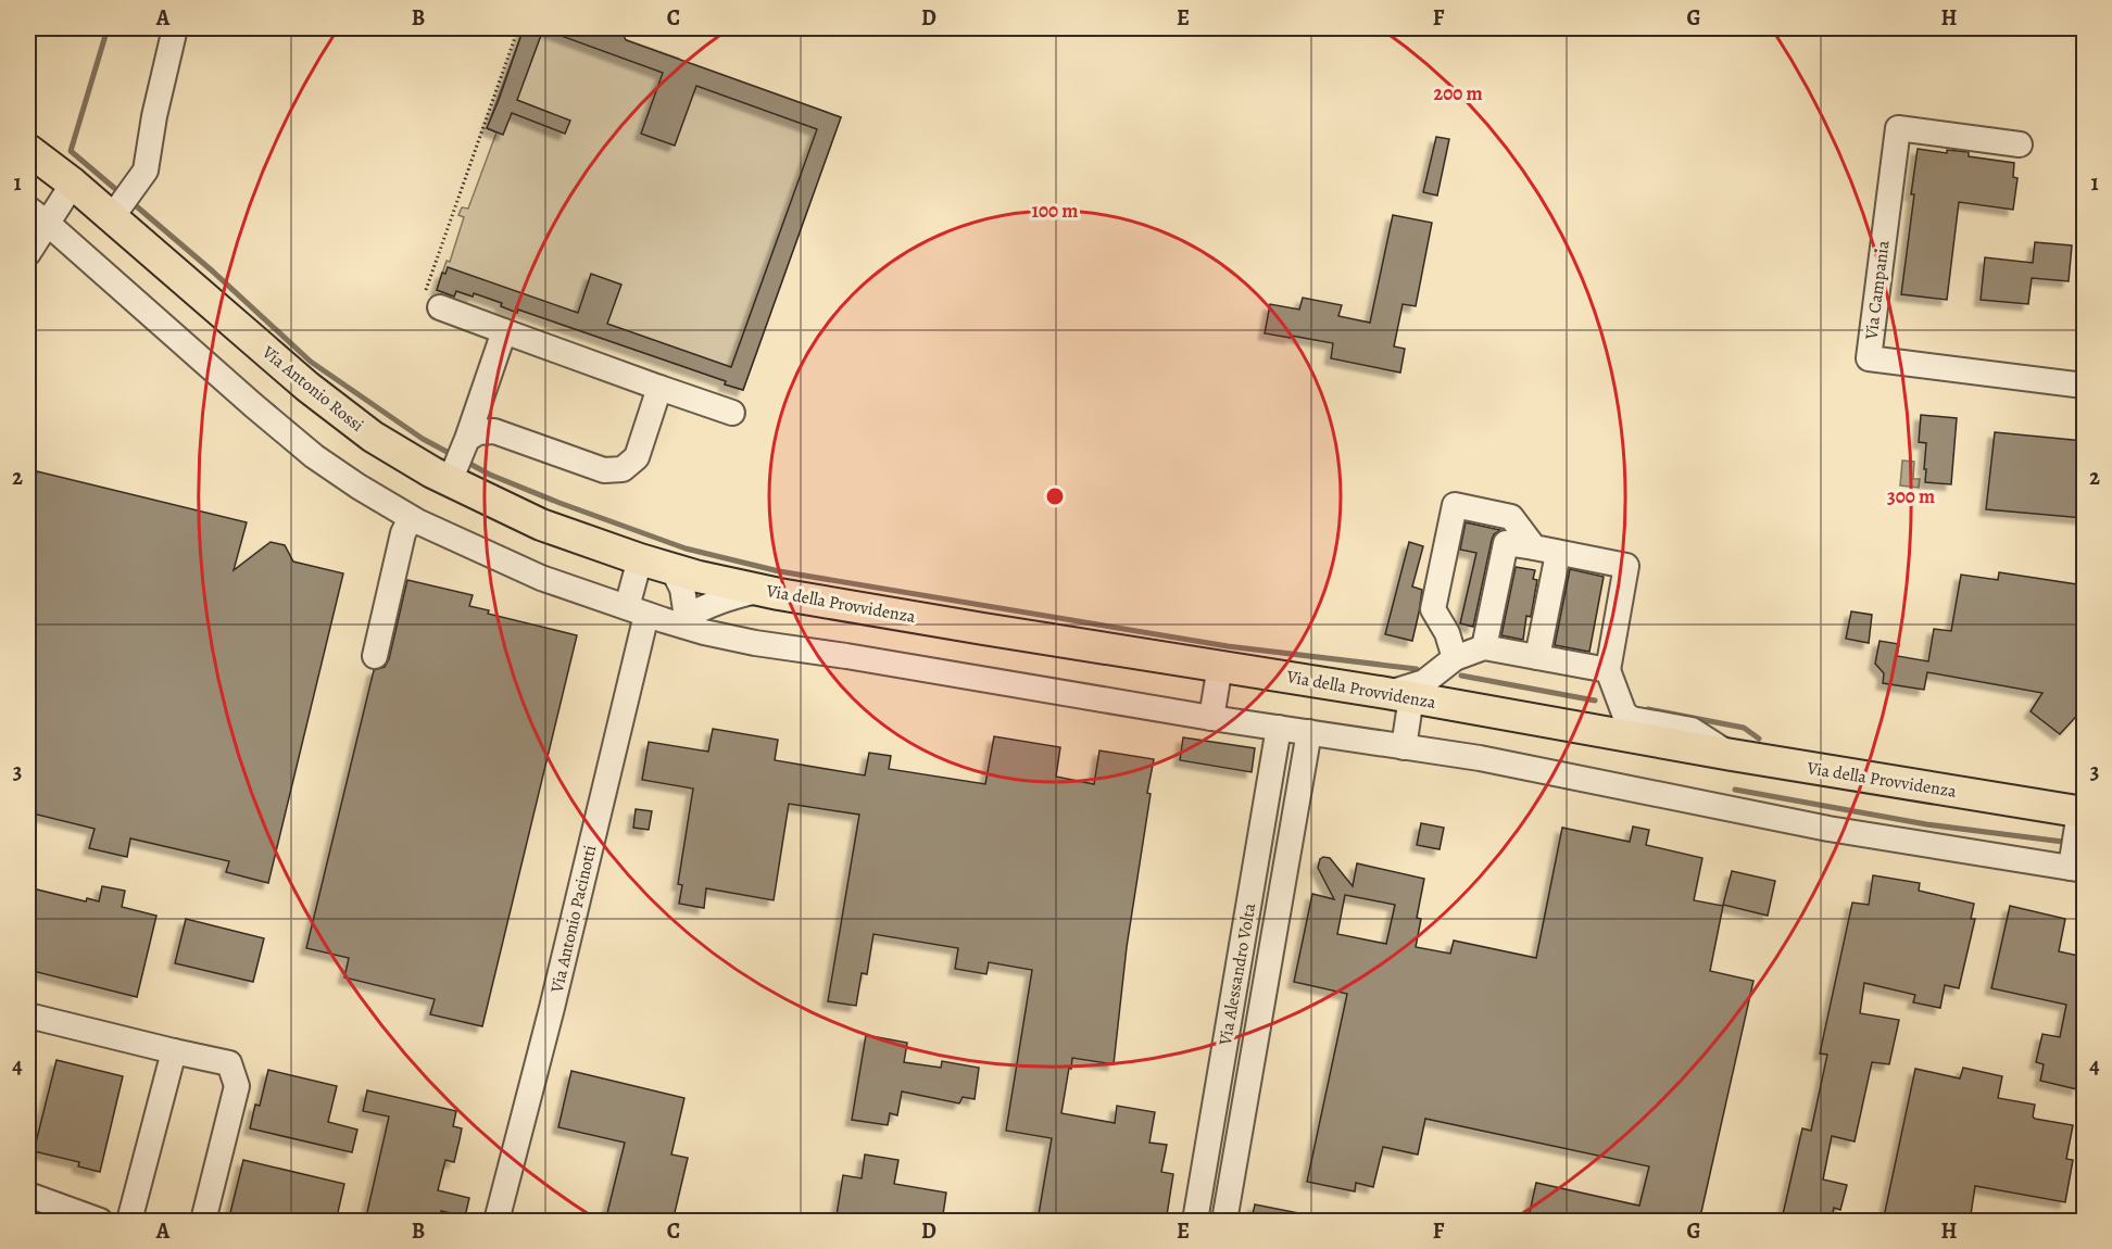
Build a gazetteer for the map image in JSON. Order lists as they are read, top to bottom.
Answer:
{
  "streets": {
    "main road": ["Via Antonio Rossi", "Via della Provvidenza"],
    "street": ["Via Campania", "Via Antonio Pacinotti", "Via Alessandro Volta"]
  },
  "crossings": [
    ["Via Antonio Rossi", "Via della Provvidenza"],
    ["Via Antonio Rossi", "Via Antonio Pacinotti"],
    ["Via della Provvidenza", "Via Antonio Pacinotti"]
  ],
  "grid": {
    "columns": [
      "A",
      "B",
      "C",
      "D",
      "E",
      "F",
      "G",
      "H"
    ],
    "rows": [
      "1",
      "2",
      "3",
      "4"
    ]
  },
  "rings": ["200 m", "100 m", "300 m"]
}
